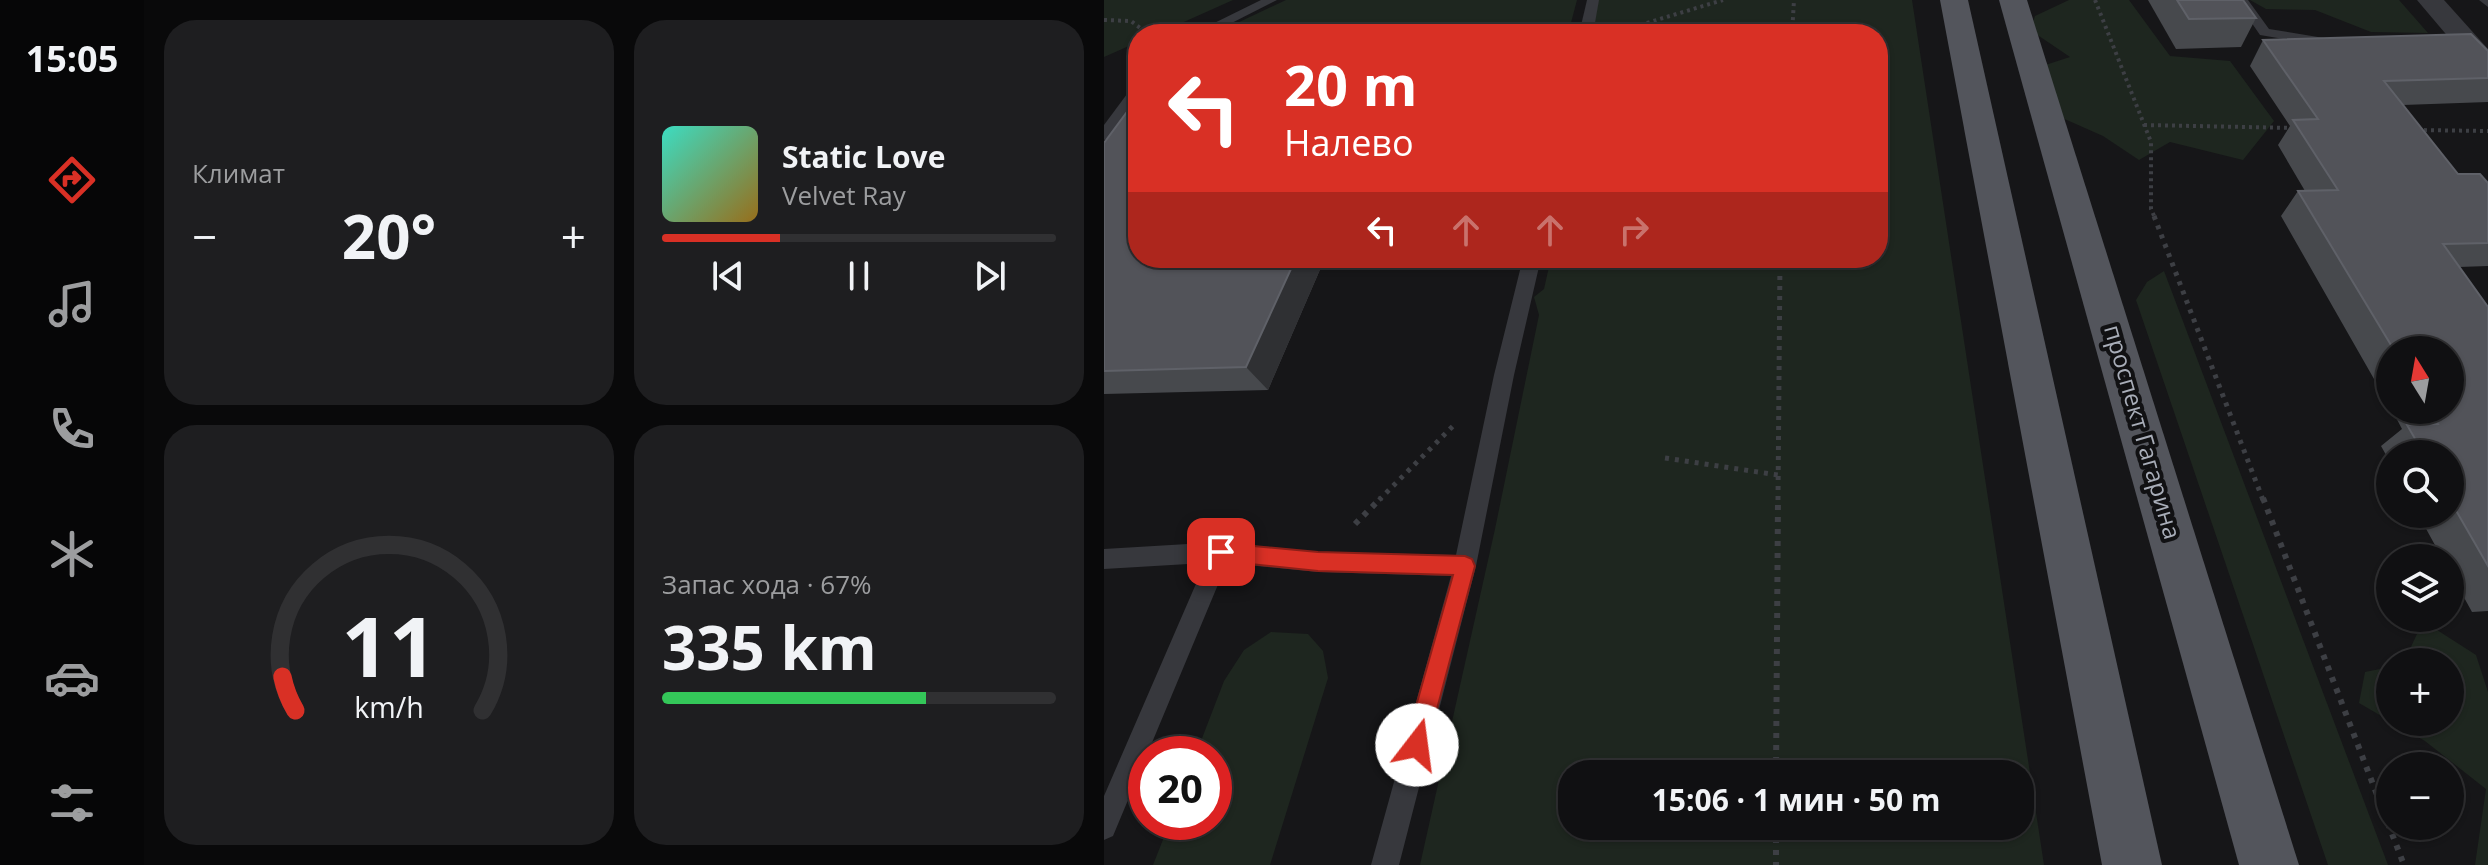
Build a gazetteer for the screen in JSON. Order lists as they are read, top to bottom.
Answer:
{
  "streets": {
    "main road": ["проспект Гагарина"]
  },
  "north": "top",
  "page": {
    "tabs": "15:05",
    "tile": [
      "Климат",
      ["Запас хода · 67%", "335 km"]
    ],
    "turn": ["20 m", "Налево"],
    "song": ["Static Love", "Velvet Ray"],
    "heat": ["−", "20°", "+"],
    "map_buttons": ["+", "−"],
    "limit": "20",
    "trip": "15:06 · 1 мин · 50 m",
    "gauge": ["11", "km/h"]
  }
}
